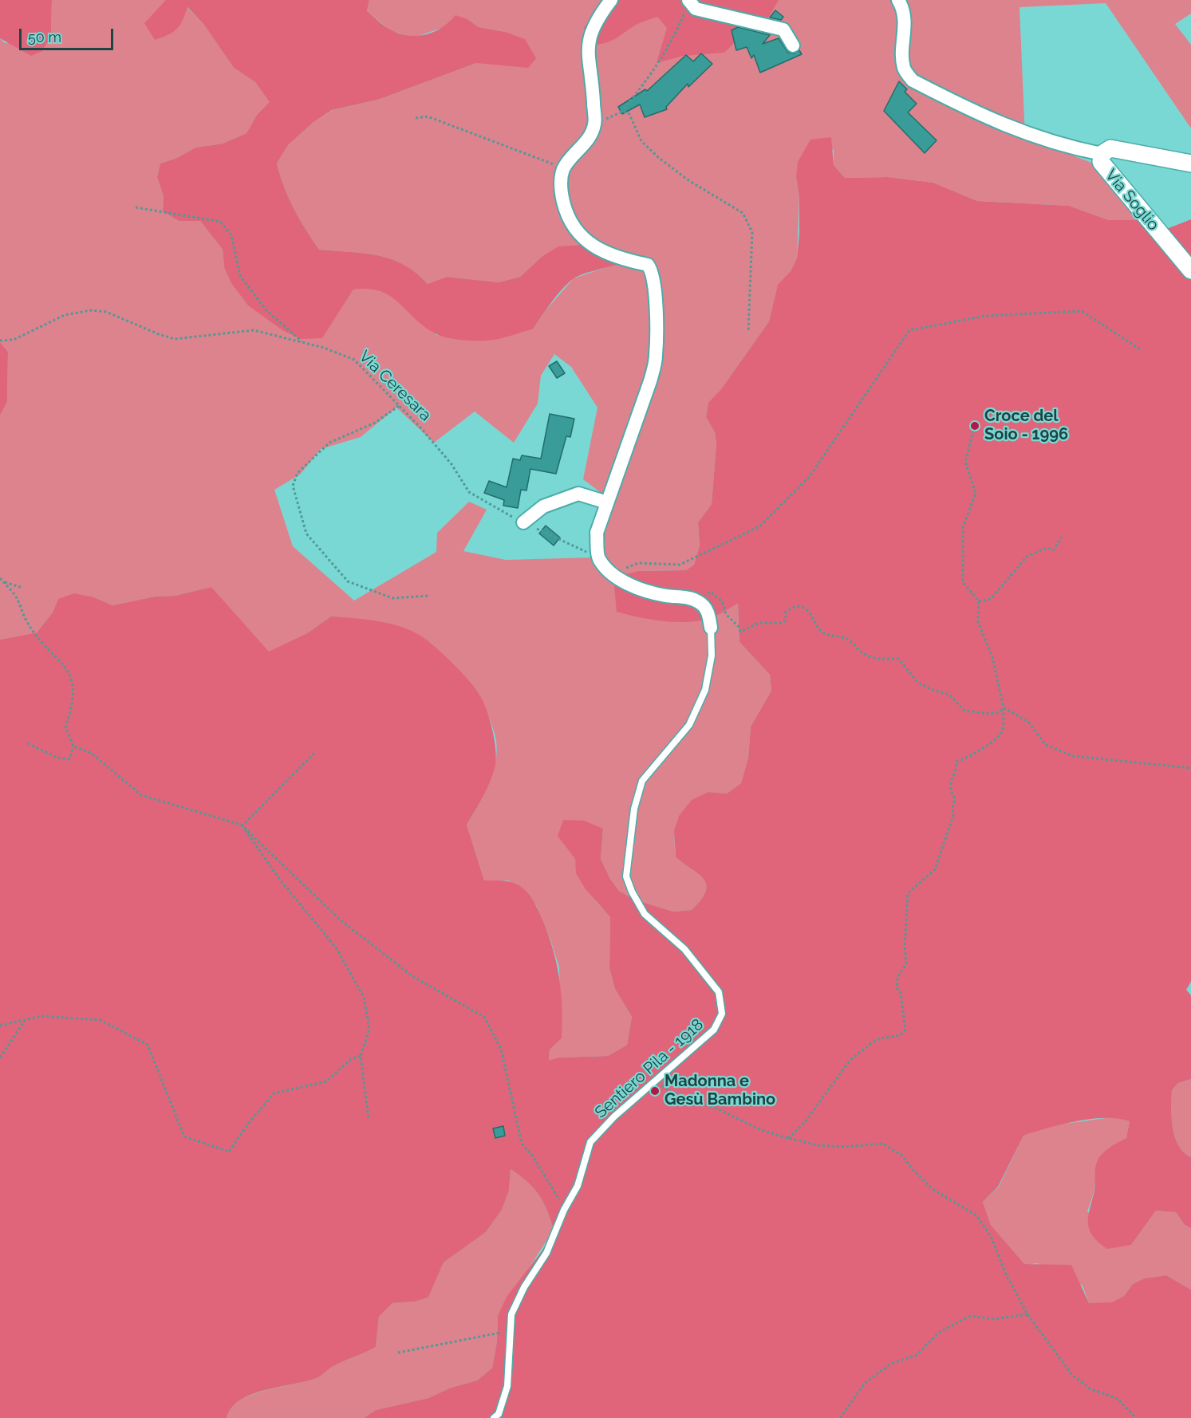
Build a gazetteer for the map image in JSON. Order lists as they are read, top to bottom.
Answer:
{
  "streets": {
    "street": ["Via Soglio"],
    "lane": ["Sentiero Pila - 1918"],
    "path": ["Via Ceresara"]
  },
  "places": ["Croce del Soio - 1996", "Madonna e Gesù Bambino"],
  "scale_bar": "50 m"
}
